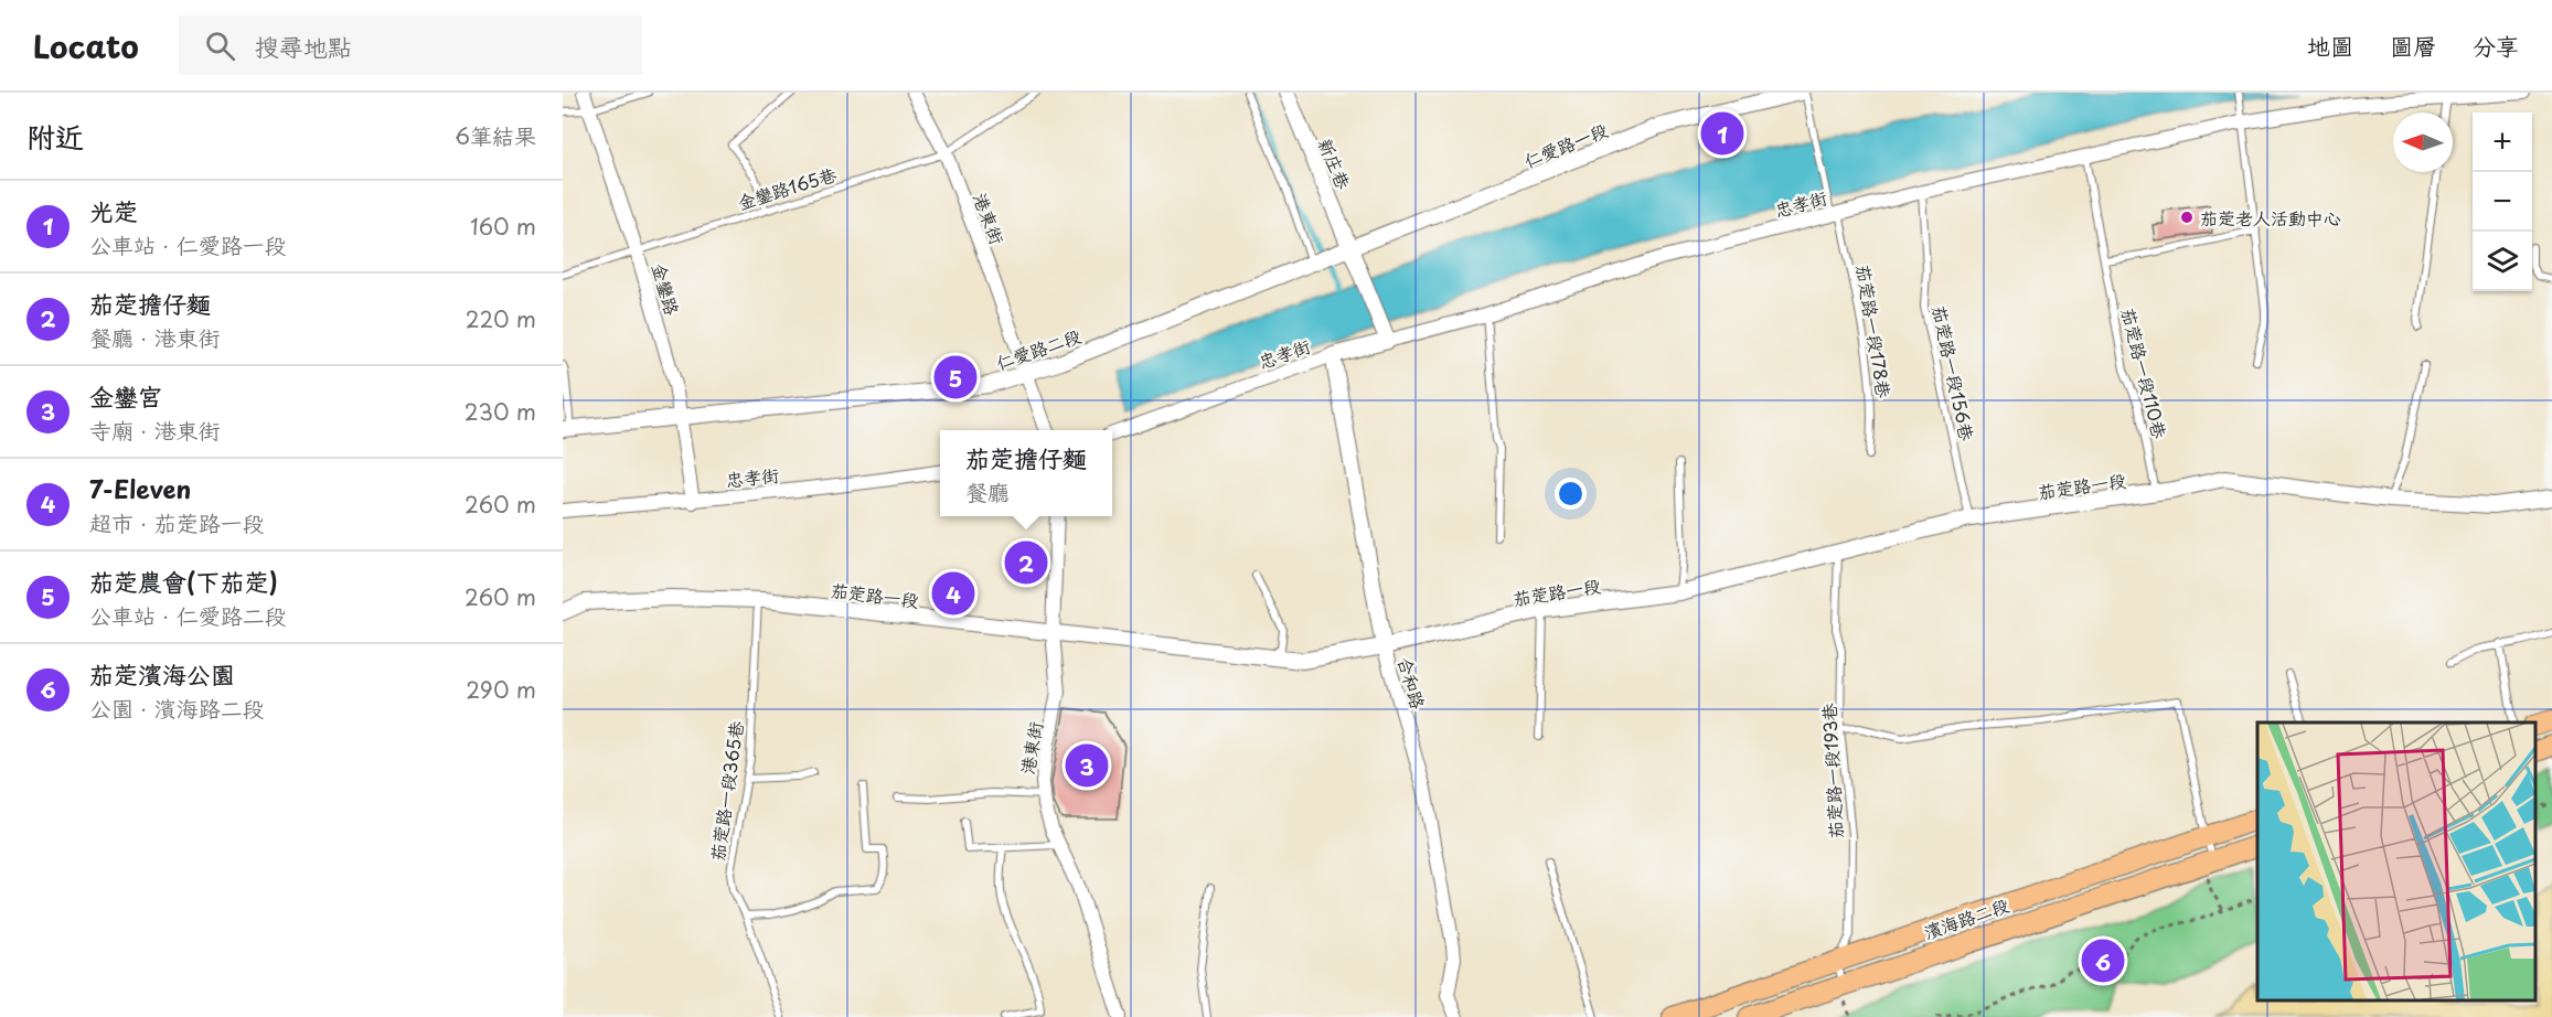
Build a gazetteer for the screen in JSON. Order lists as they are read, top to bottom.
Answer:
{
  "streets": {
    "main road": ["濱海路二段"],
    "street": [
      "仁愛路一段",
      "新庄巷",
      "忠孝街",
      "港東街",
      "金鑾路",
      "仁愛路二段",
      "茄萣路一段",
      "合和路"
    ],
    "lane": [
      "金鑾路165巷",
      "茄萣路一段178巷",
      "茄萣路一段156巷",
      "茄萣路一段110巷",
      "茄萣路一段193巷",
      "茄萣路一段365巷"
    ]
  },
  "crossings": [
    ["仁愛路一段", "新庄巷"],
    ["仁愛路一段", "仁愛路二段"],
    ["新庄巷", "忠孝街"],
    ["新庄巷", "仁愛路二段"],
    ["金鑾路165巷", "港東街"],
    ["金鑾路165巷", "金鑾路"],
    ["忠孝街", "金鑾路"],
    ["忠孝街", "茄萣路一段178巷"],
    ["忠孝街", "茄萣路一段156巷"],
    ["忠孝街", "茄萣路一段110巷"],
    ["忠孝街", "合和路"],
    ["港東街", "仁愛路二段"],
    ["港東街", "茄萣路一段"],
    ["金鑾路", "仁愛路二段"],
    ["茄萣路一段156巷", "茄萣路一段"],
    ["茄萣路一段110巷", "茄萣路一段"],
    ["茄萣路一段", "合和路"],
    ["茄萣路一段", "茄萣路一段193巷"],
    ["茄萣路一段", "茄萣路一段365巷"],
    ["茄萣路一段193巷", "濱海路二段"]
  ],
  "places": ["茄萣老人活動中心"],
  "north": "left",
  "page": {
    "header": "Locato",
    "search": "搜尋地點",
    "nav": ["地圖", "圖層", "分享"],
    "heading": ["附近", "6筆結果"],
    "pins": [
      "1",
      "5",
      "2",
      "4",
      "3",
      "6"
    ],
    "map_buttons": ["+", "−"],
    "list": [
      {
        "mark": "1",
        "name": "光萣",
        "note": "公車站 · 仁愛路一段",
        "value": "160 m"
      },
      {
        "mark": "2",
        "name": "茄萣擔仔麵",
        "note": "餐廳 · 港東街",
        "value": "220 m"
      },
      {
        "mark": "3",
        "name": "金鑾宮",
        "note": "寺廟 · 港東街",
        "value": "230 m"
      },
      {
        "mark": "4",
        "name": "7-Eleven",
        "note": "超市 · 茄萣路一段",
        "value": "260 m"
      },
      {
        "mark": "5",
        "name": "茄萣農會(下茄萣)",
        "note": "公車站 · 仁愛路二段",
        "value": "260 m"
      },
      {
        "mark": "6",
        "name": "茄萣濱海公園",
        "note": "公園 · 濱海路二段",
        "value": "290 m"
      }
    ],
    "popup": ["茄萣擔仔麵", "餐廳"]
  }
}
